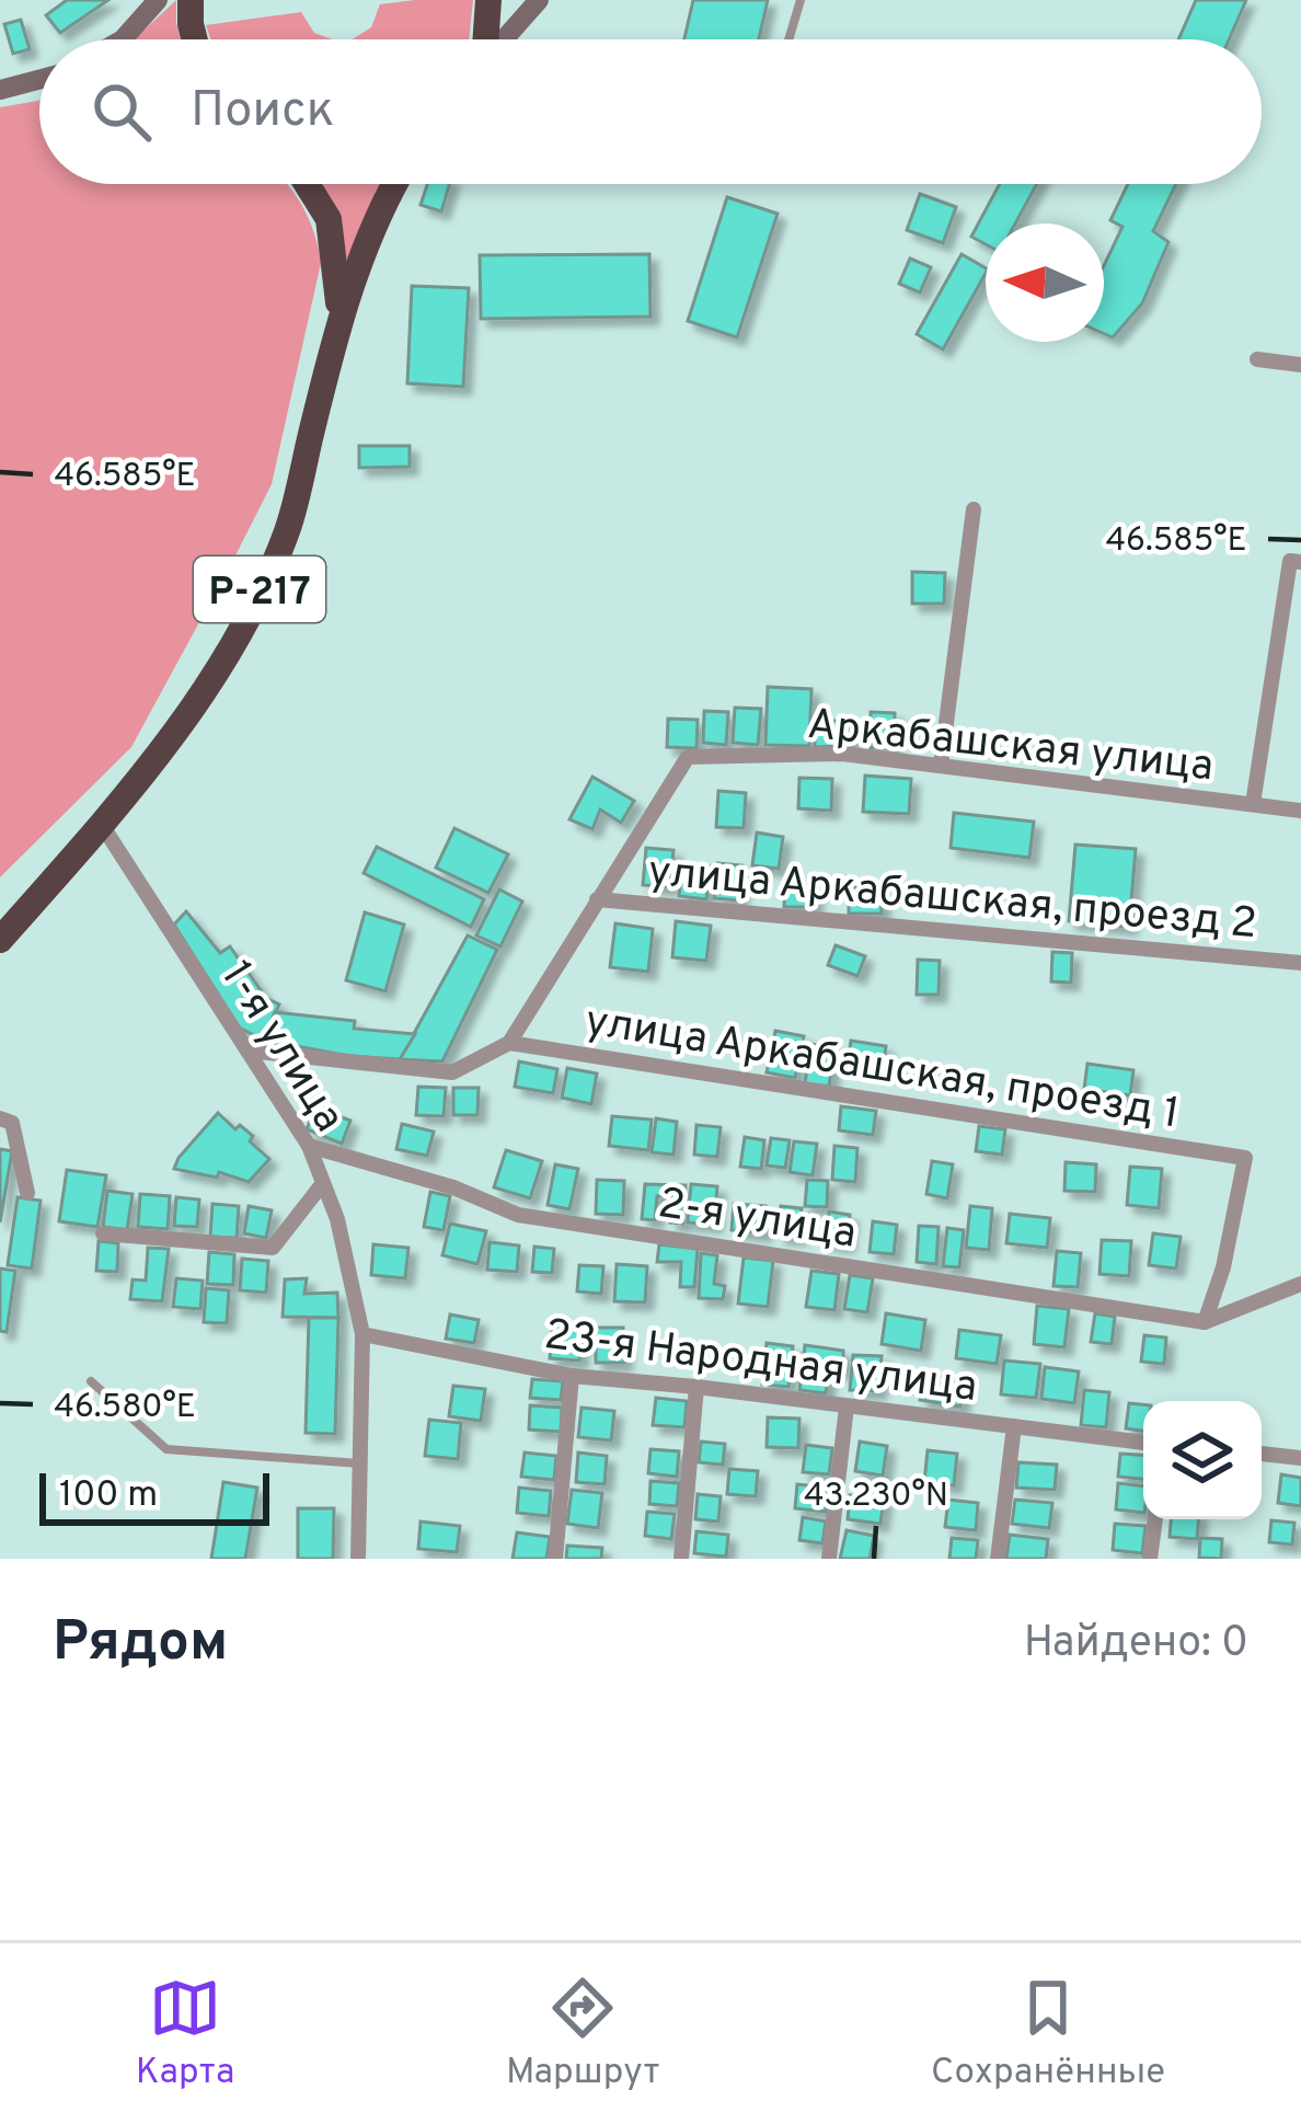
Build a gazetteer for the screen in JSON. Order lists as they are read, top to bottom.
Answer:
{
  "streets": {
    "highway": ["Р-217"],
    "street": [
      "Аркабашская улица",
      "улица Аркабашская, проезд 2",
      "1-я улица",
      "улица Аркабашская, проезд 1",
      "2-я улица",
      "23-я Народная улица"
    ]
  },
  "crossings": [
    ["Р-217", "1-я улица"],
    ["Аркабашская улица", "улица Аркабашская, проезд 2"],
    ["Аркабашская улица", "улица Аркабашская, проезд 1"],
    ["1-я улица", "2-я улица"],
    ["1-я улица", "23-я Народная улица"],
    ["улица Аркабашская, проезд 1", "2-я улица"]
  ],
  "scale_bar": "100 m",
  "north": "left",
  "page": {
    "search": "Поиск",
    "scale": "100 m",
    "heading": ["Рядом", "Найдено: 0"],
    "nav": ["Карта", "Маршрут", "Сохранённые"]
  },
  "coordinates": ["46.585°E", "46.580°E", "43.230°N"]
}
